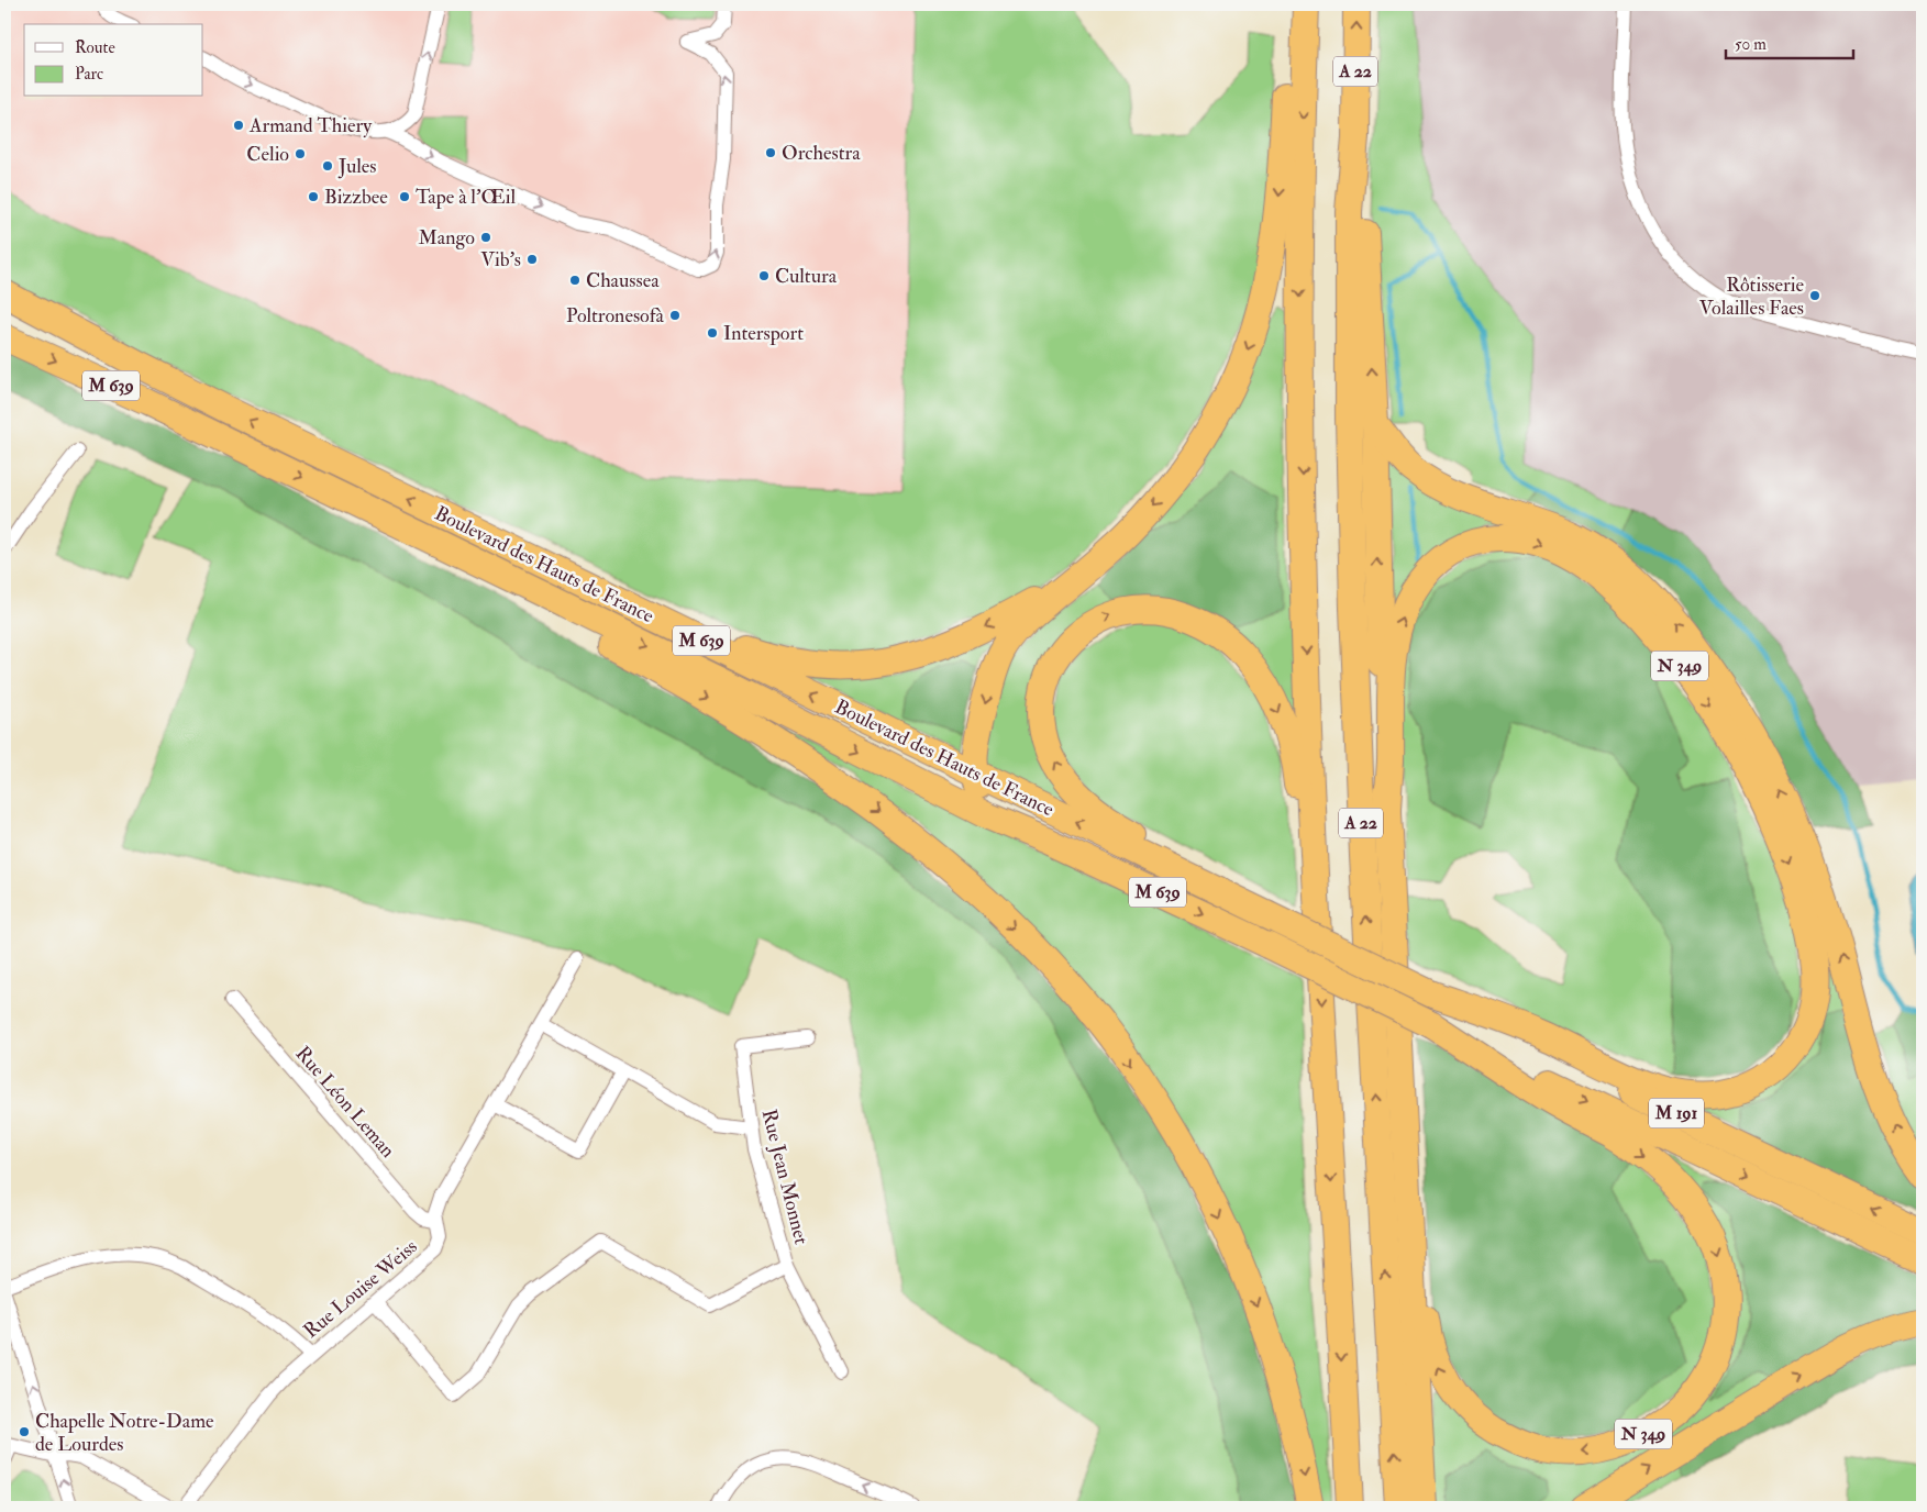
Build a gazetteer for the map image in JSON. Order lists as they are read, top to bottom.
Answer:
{
  "streets": {
    "highway": [
      "A 22",
      "M 639",
      "Boulevard des Hauts de France",
      "N 349",
      "M 191"
    ],
    "street": ["Rue Léon Leman", "Rue Jean Monnet", "Rue Louise Weiss"]
  },
  "crossings": [
    ["Boulevard des Hauts de France", "M 191"],
    ["N 349", "M 191"],
    ["Rue Léon Leman", "Rue Louise Weiss"]
  ],
  "places": [
    "Armand Thiery",
    "Orchestra",
    "Celio",
    "Jules",
    "Bizzbee",
    "Tape à l'Œil",
    "Mango",
    "Vib's",
    "Cultura",
    "Chaussea",
    "Rôtisserie Volailles Faes",
    "Poltronesofà",
    "Intersport",
    "Chapelle Notre-Dame de Lourdes"
  ],
  "legend": ["Route", "Parc"],
  "scale_bar": "50 m"
}
